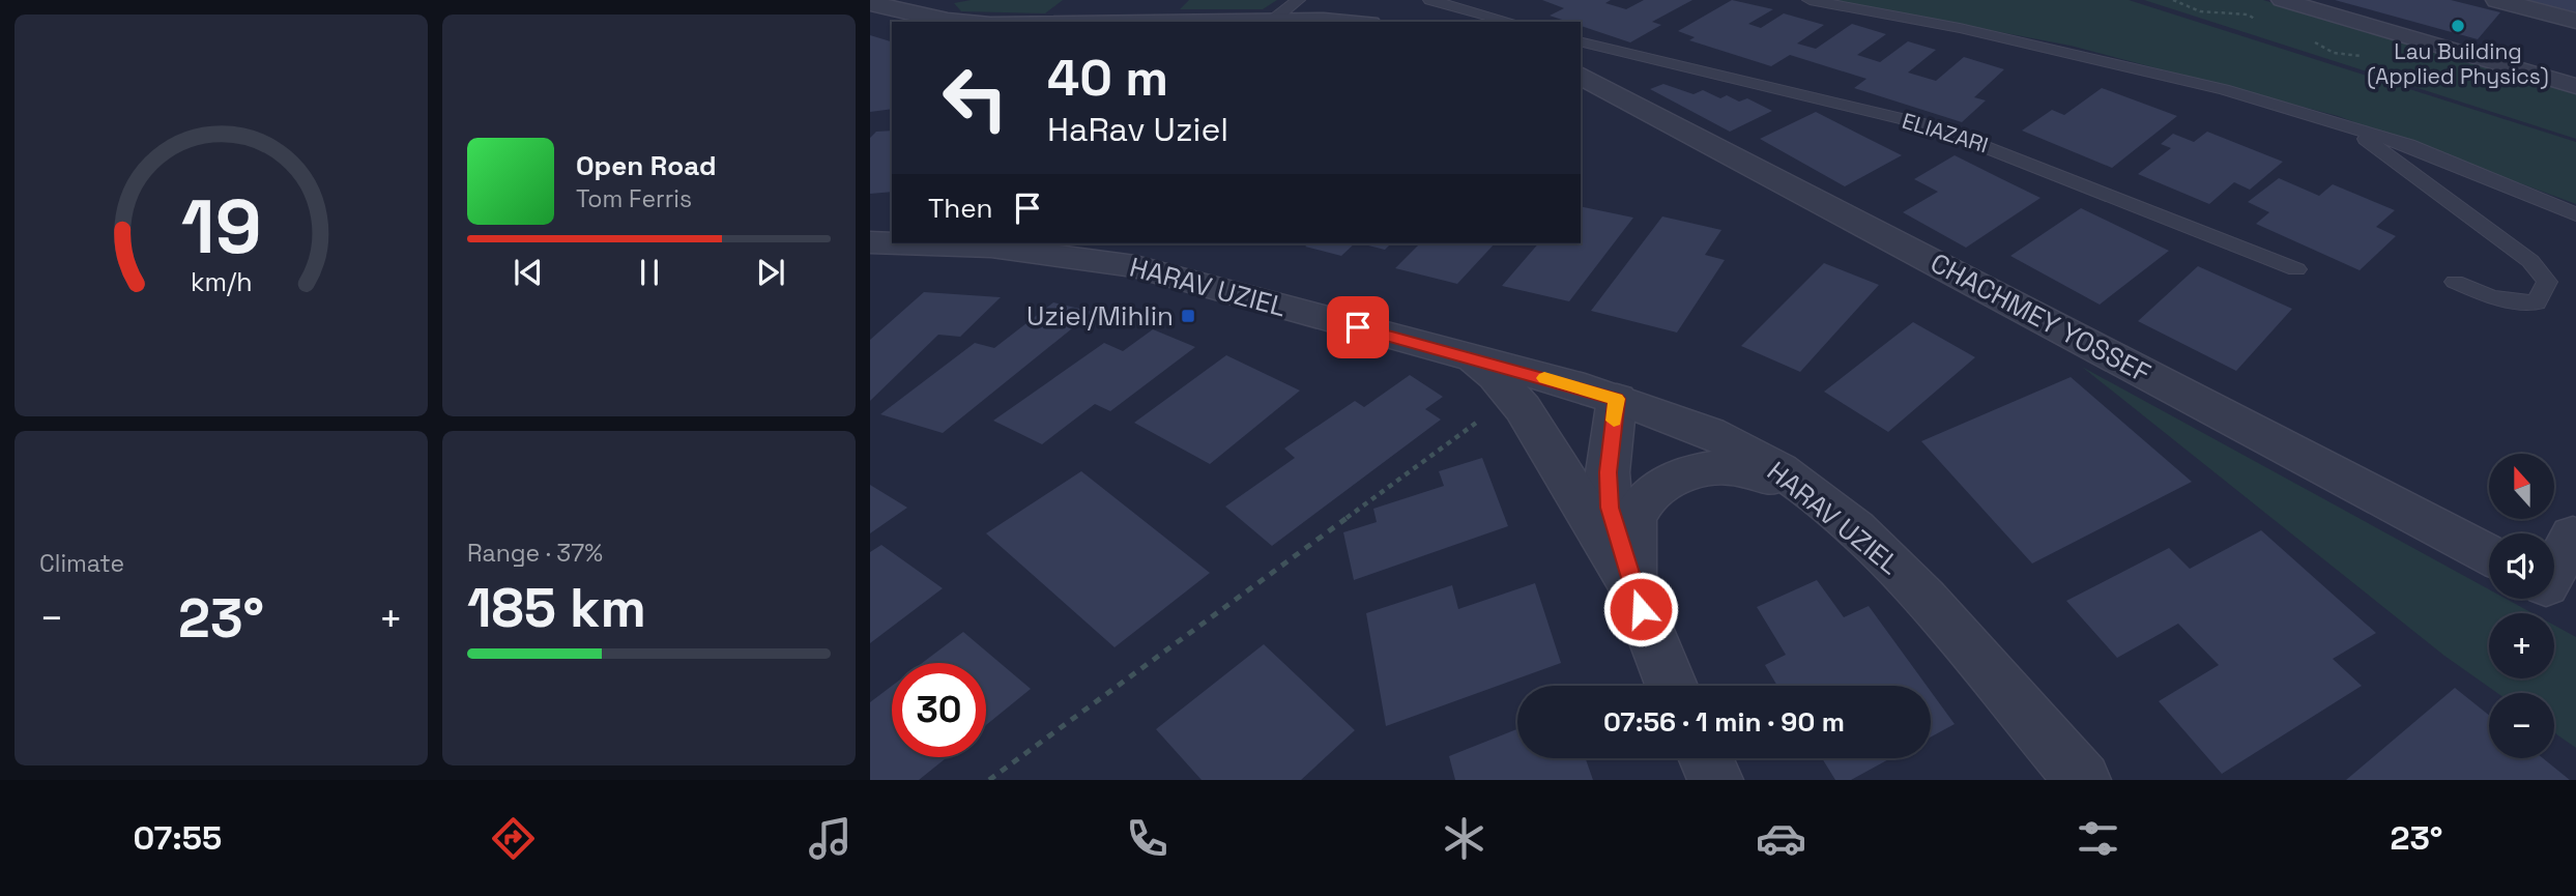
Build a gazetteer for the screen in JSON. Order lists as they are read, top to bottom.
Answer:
{
  "streets": {
    "street": ["HARAV UZIEL", "CHACHMEY YOSSEF"],
    "lane": ["ELIAZARI"]
  },
  "places": {
    "other": ["Lau Building (Applied Physics)"],
    "transit": ["Uziel/Mihlin"]
  },
  "north": "top",
  "page": {
    "turn": ["40 m", "HaRav Uziel"],
    "song": ["Open Road", "Tom Ferris"],
    "then": "Then",
    "tile": [
      "Climate",
      ["Range · 37%", "185 km"]
    ],
    "map_buttons": ["+", "−"],
    "heat": ["−", "23°", "+"],
    "limit": "30",
    "trip": "07:56 · 1 min · 90 m",
    "tabs": ["07:55", "23°"],
    "gauge": ["19", "km/h"]
  }
}
